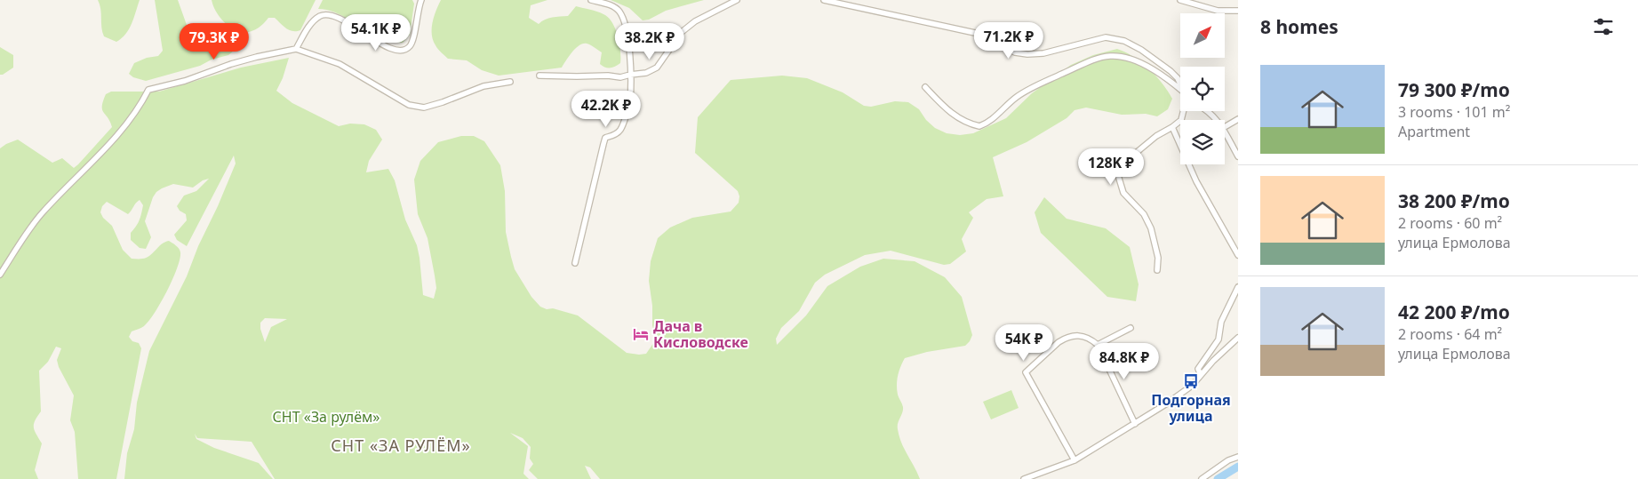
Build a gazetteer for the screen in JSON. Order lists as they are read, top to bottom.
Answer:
{
  "districts": ["СНТ «ЗА РУЛЁМ»"],
  "parks": ["СНТ «За рулём»"],
  "places": {
    "hotel": ["Дача в Кисловодске"],
    "bus stop": ["Подгорная улица"]
  },
  "north": "top right",
  "page": {
    "heading": "8 homes",
    "price": [
      "54.1K ₽",
      "71.2K ₽",
      "79.3K ₽",
      "38.2K ₽",
      "42.2K ₽",
      "128K ₽",
      "54K ₽",
      "84.8K ₽"
    ],
    "list": [
      {
        "name": "79 300 ₽/mo",
        "note": "3 rooms · 101 m² · Apartment"
      },
      {
        "name": "38 200 ₽/mo",
        "note": "2 rooms · 60 m² · улица Ермолова"
      },
      {
        "name": "42 200 ₽/mo",
        "note": "2 rooms · 64 m² · улица Ермолова"
      }
    ]
  }
}
